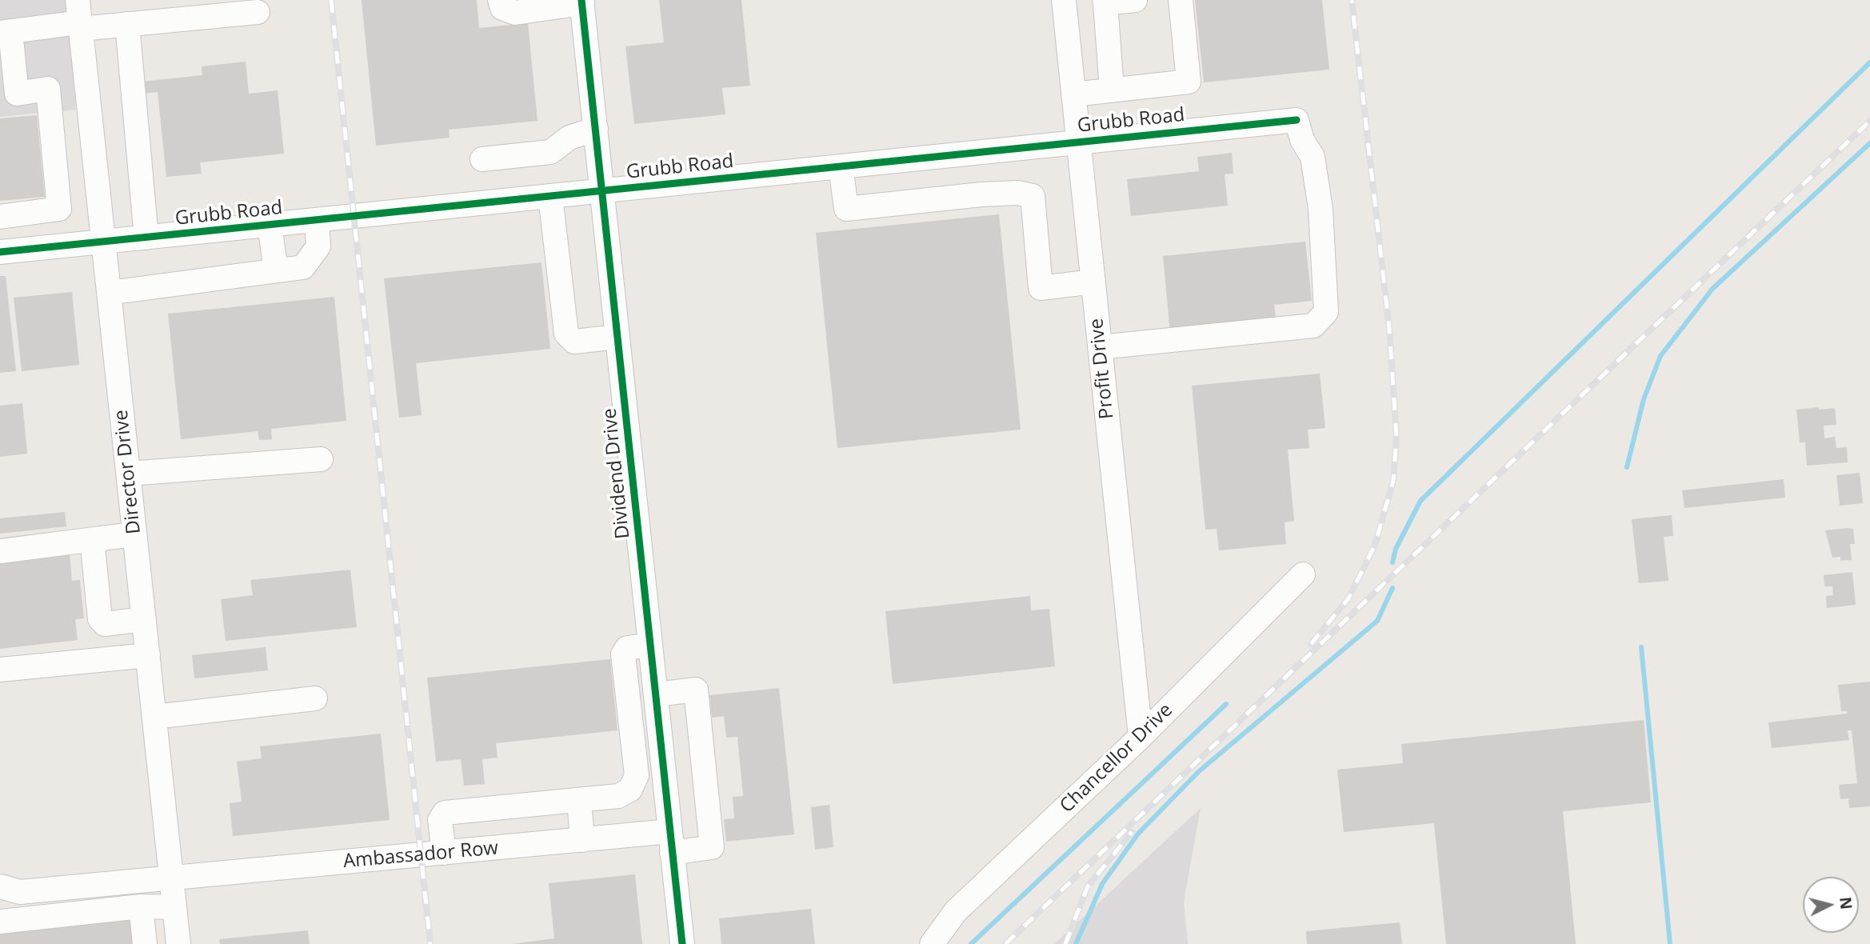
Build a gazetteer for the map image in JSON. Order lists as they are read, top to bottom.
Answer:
{
  "streets": {
    "street": [
      "Grubb Road",
      "Profit Drive",
      "Director Drive",
      "Dividend Drive",
      "Chancellor Drive",
      "Ambassador Row"
    ]
  },
  "crossings": [
    ["Grubb Road", "Profit Drive"],
    ["Grubb Road", "Director Drive"],
    ["Grubb Road", "Dividend Drive"],
    ["Profit Drive", "Chancellor Drive"],
    ["Director Drive", "Ambassador Row"],
    ["Dividend Drive", "Ambassador Row"]
  ],
  "north": "right"
}
